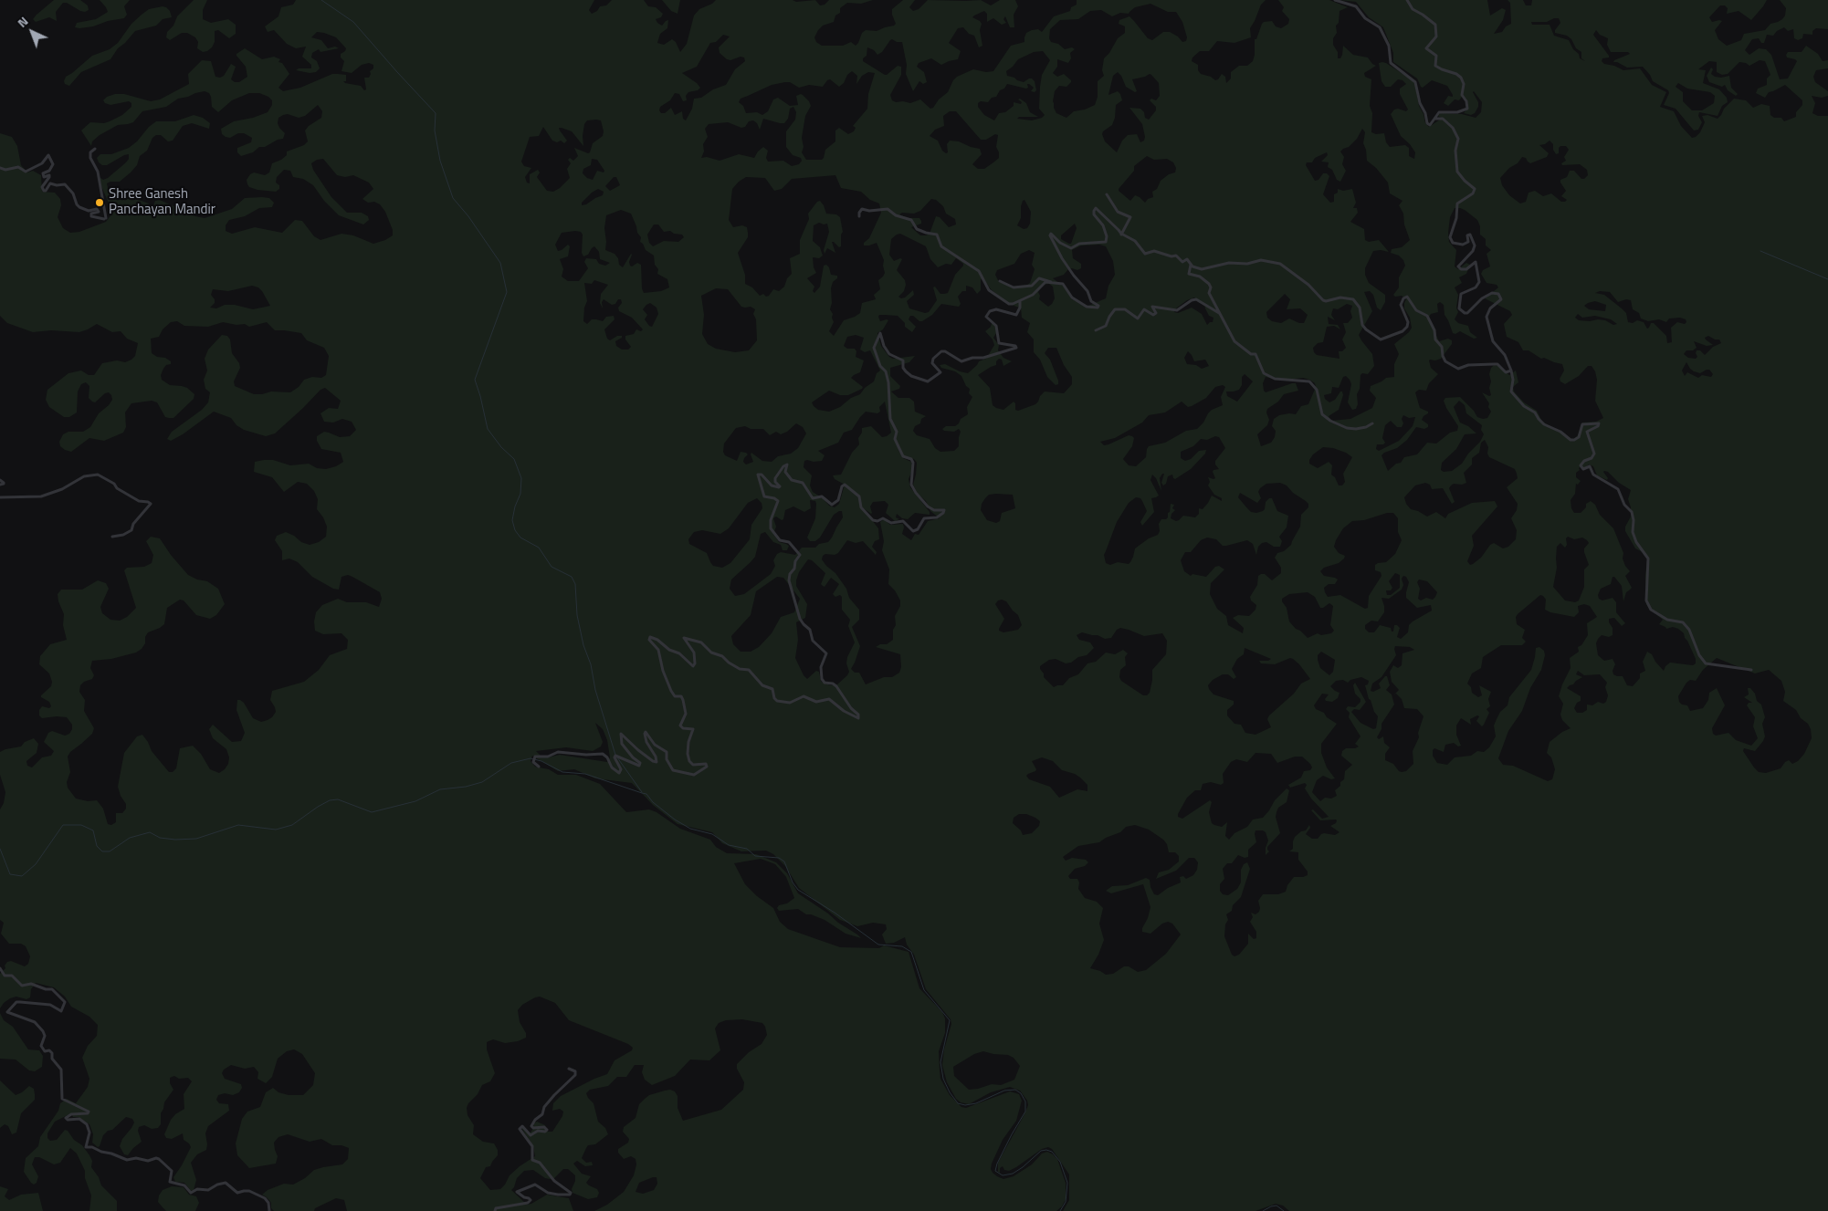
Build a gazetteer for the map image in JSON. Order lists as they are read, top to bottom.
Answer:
{
  "places": ["Shree Ganesh Panchayan Mandir"],
  "north": "top left"
}
